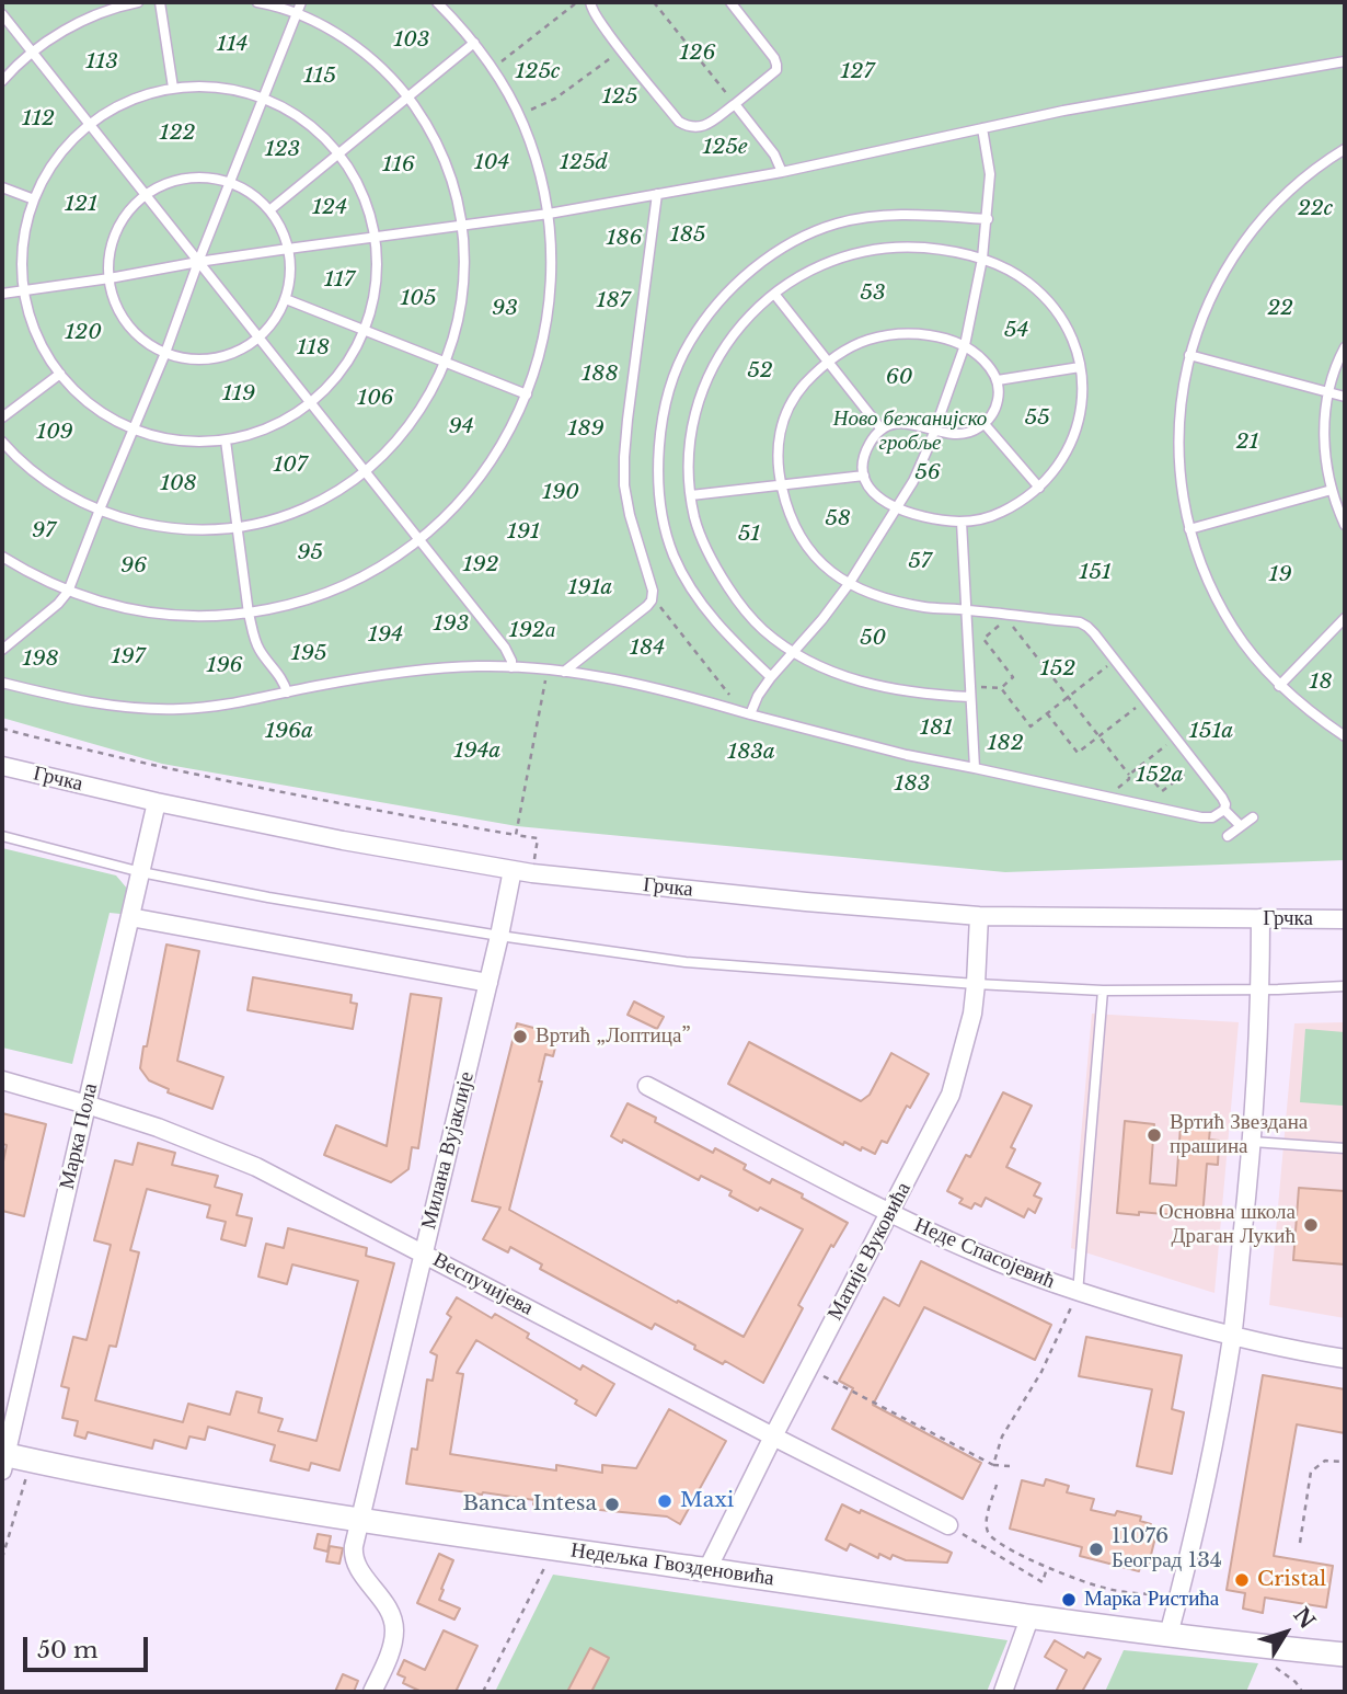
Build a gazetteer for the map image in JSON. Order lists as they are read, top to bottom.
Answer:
{
  "streets": {
    "main road": ["Недељка Гвозденовића"],
    "street": [
      "Грчка",
      "Марка Пола",
      "Милана Вујаклије",
      "Матије Вуковића",
      "Неде Спасојевић",
      "Веспучијева"
    ]
  },
  "crossings": [
    ["Грчка", "Марка Пола"],
    ["Грчка", "Милана Вујаклије"],
    ["Грчка", "Матије Вуковића"],
    ["Марка Пола", "Веспучијева"],
    ["Марка Пола", "Недељка Гвозденовића"],
    ["Милана Вујаклије", "Веспучијева"],
    ["Милана Вујаклије", "Недељка Гвозденовића"],
    ["Матије Вуковића", "Неде Спасојевић"],
    ["Матије Вуковића", "Веспучијева"],
    ["Матије Вуковића", "Недељка Гвозденовића"]
  ],
  "parks": [
    "103",
    "114",
    "126",
    "113",
    "125c",
    "127",
    "115",
    "125",
    "112",
    "122",
    "125e",
    "123",
    "104",
    "125d",
    "116",
    "121",
    "124",
    "22c",
    "185",
    "186",
    "117",
    "53",
    "105",
    "187",
    "93",
    "22",
    "54",
    "120",
    "118",
    "52",
    "188",
    "60",
    "119",
    "106",
    "55",
    "Ново бежанијско гробље",
    "94",
    "189",
    "109",
    "21",
    "107",
    "56",
    "108",
    "190",
    "58",
    "97",
    "191",
    "51",
    "95",
    "57",
    "192",
    "96",
    "151",
    "19",
    "191a",
    "193",
    "192а",
    "194",
    "50",
    "184",
    "195",
    "197",
    "198",
    "196",
    "152",
    "18",
    "181",
    "196a",
    "151a",
    "182",
    "194a",
    "183a",
    "152a",
    "183"
  ],
  "places": [
    "Вртић „Лоптица”",
    "Вртић Звездана прашина",
    "Основна школа Драган Лукић",
    "Maxi",
    "Banca Intesa",
    "11076 Београд 134",
    "Cristal",
    "Марка Ристића"
  ],
  "scale_bar": "50 m",
  "north": "top right"
}
